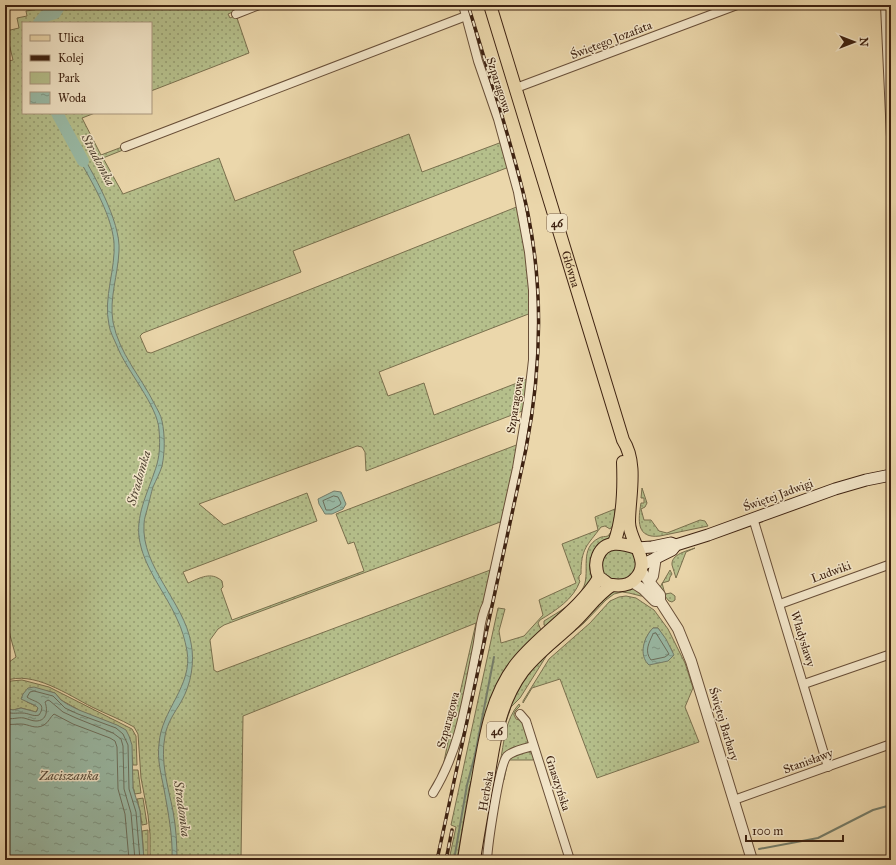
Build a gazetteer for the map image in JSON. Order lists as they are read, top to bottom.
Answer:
{
  "streets": {
    "main road": ["46", "Główna", "Świętej Jadwigi"],
    "street": [
      "Świętego Jozafata",
      "Szparagowa",
      "Ludwiki",
      "Władysławy",
      "Świętej Barbary",
      "Stanisławy",
      "Gnaszyńska",
      "Herbska"
    ]
  },
  "crossings": [
    ["Świętego Jozafata", "Główna"],
    ["46", "Główna"],
    ["46", "Świętej Jadwigi"],
    ["46", "Świętej Barbary"],
    ["Główna", "Świętej Jadwigi"],
    ["Główna", "Świętej Barbary"],
    ["Świętej Jadwigi", "Władysławy"],
    ["Świętej Jadwigi", "Świętej Barbary"],
    ["Ludwiki", "Władysławy"],
    ["Władysławy", "Stanisławy"],
    ["Świętej Barbary", "Stanisławy"],
    ["Gnaszyńska", "Herbska"]
  ],
  "water": ["Stradomka", "Zaciszanka"],
  "legend": [
    "Ulica",
    "Kolej",
    "Park",
    "Woda"
  ],
  "scale_bar": "100 m",
  "north": "right"
}
